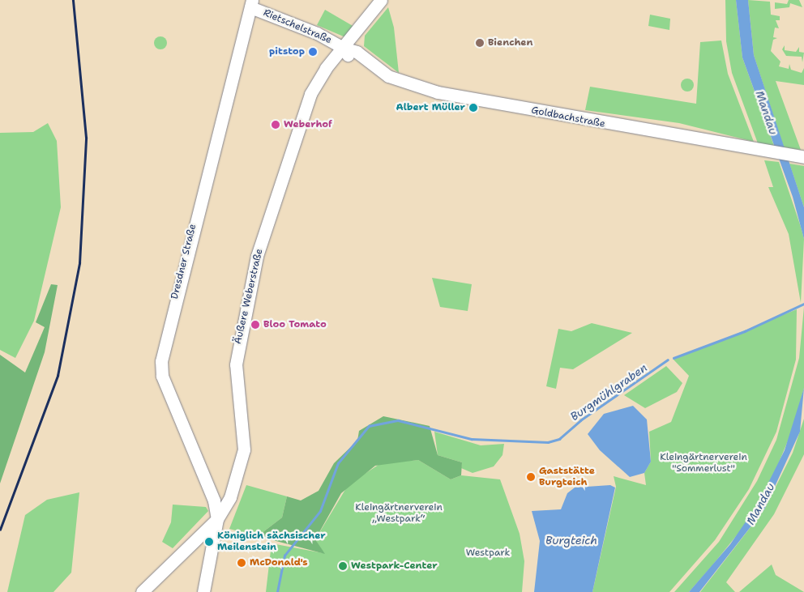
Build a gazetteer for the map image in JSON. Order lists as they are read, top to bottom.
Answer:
{
  "streets": {
    "main road": [
      "Rietschelstraße",
      "Goldbachstraße",
      "Dresdner Straße",
      "Äußere Weberstraße"
    ]
  },
  "crossings": [
    ["Rietschelstraße", "Goldbachstraße"],
    ["Rietschelstraße", "Dresdner Straße"],
    ["Rietschelstraße", "Äußere Weberstraße"],
    ["Goldbachstraße", "Äußere Weberstraße"],
    ["Dresdner Straße", "Äußere Weberstraße"]
  ],
  "water": ["Mandau", "Burgmühlgraben", "Burgteich"],
  "parks": ["Kleingärtnerverein \"Sommerlust\"", "Kleingärtnerverein „Westpark“", "Westpark"],
  "places": [
    "Bienchen",
    "pitstop",
    "Albert Müller",
    "Weberhof",
    "Bloo Tomato",
    "Gaststätte Burgteich",
    "Königlich sächsischer Meilenstein",
    "McDonald's",
    "Westpark-Center"
  ]
}
